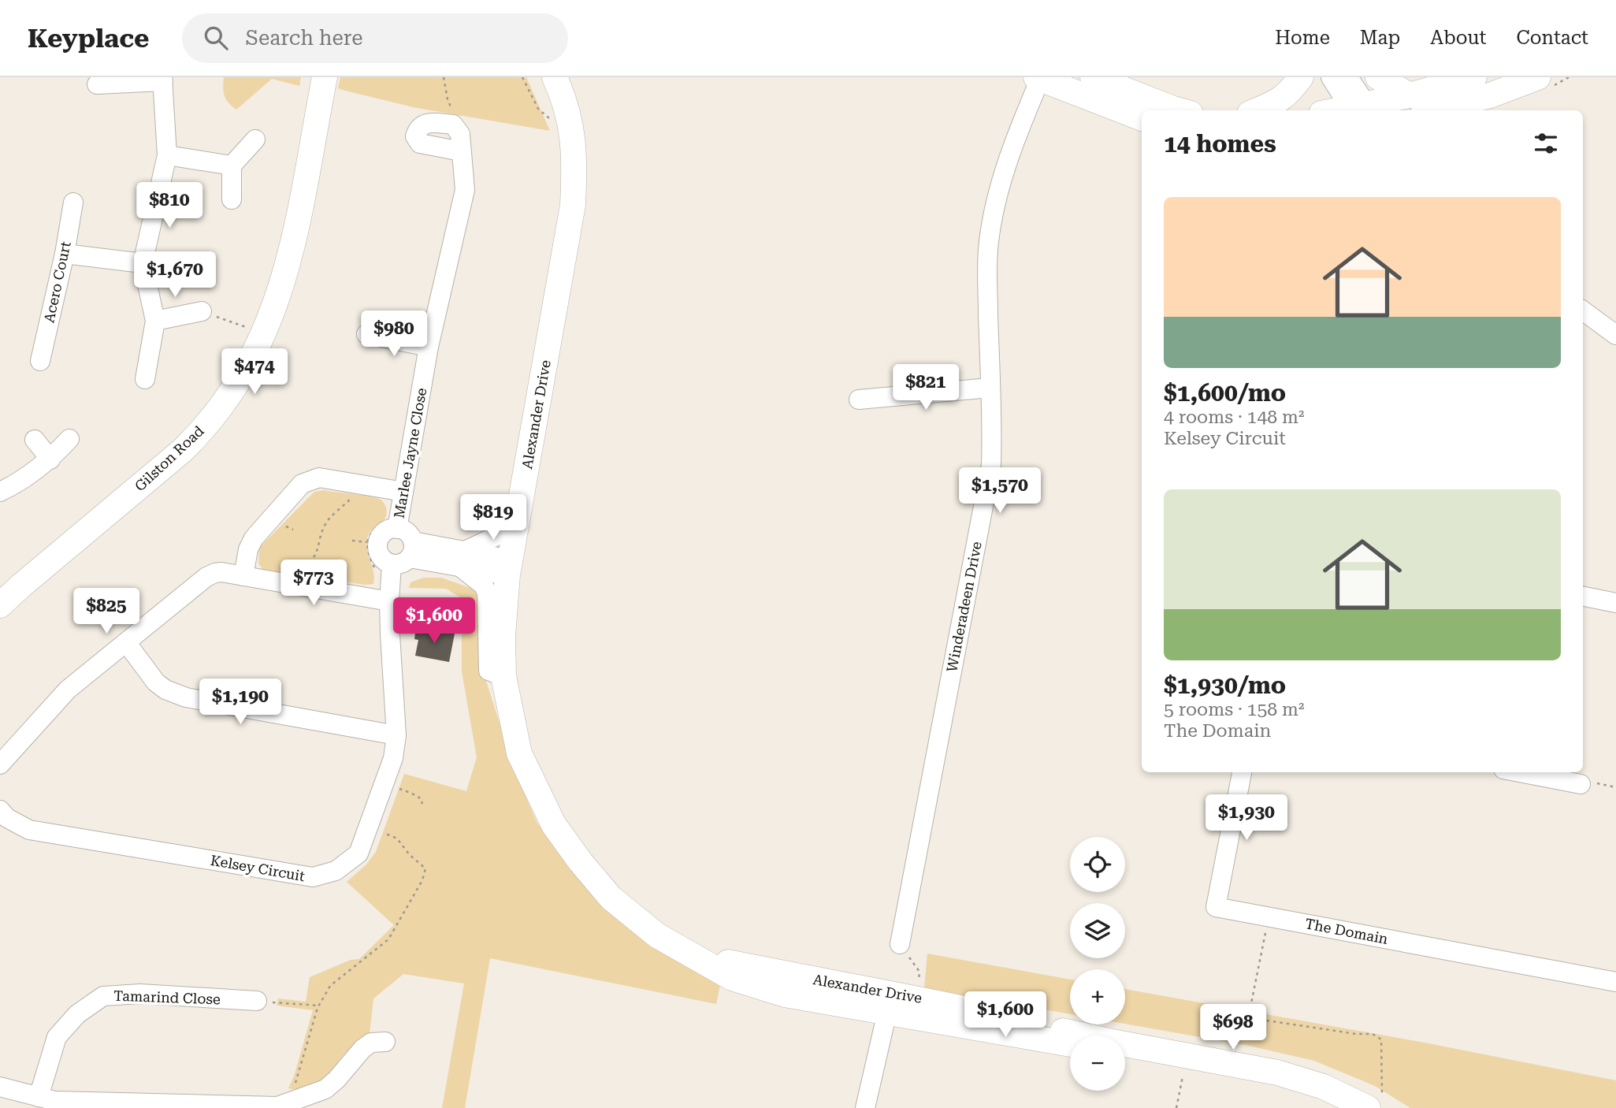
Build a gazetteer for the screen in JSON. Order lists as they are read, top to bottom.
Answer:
{
  "streets": {
    "main road": ["Alexander Drive", "Gilston Road"],
    "street": [
      "Acero Court",
      "Marlee Jayne Close",
      "Winderadeen Drive",
      "Kelsey Circuit",
      "The Domain",
      "Tamarind Close"
    ]
  },
  "page": {
    "header": "Keyplace",
    "search": "Search here",
    "nav": [
      "Home",
      "Map",
      "About",
      "Contact"
    ],
    "heading": "14 homes",
    "list": [
      {
        "name": "$1,600/mo",
        "note": "4 rooms · 148 m² · Kelsey Circuit"
      },
      {
        "name": "$1,930/mo",
        "note": "5 rooms · 158 m² · The Domain"
      }
    ],
    "price": [
      "$810",
      "$1,670",
      "$980",
      "$474",
      "$821",
      "$1,570",
      "$819",
      "$773",
      "$825",
      "$1,600",
      "$1,190",
      "$1,930",
      "$1,600",
      "$698"
    ],
    "map_buttons": ["+", "−"]
  }
}
